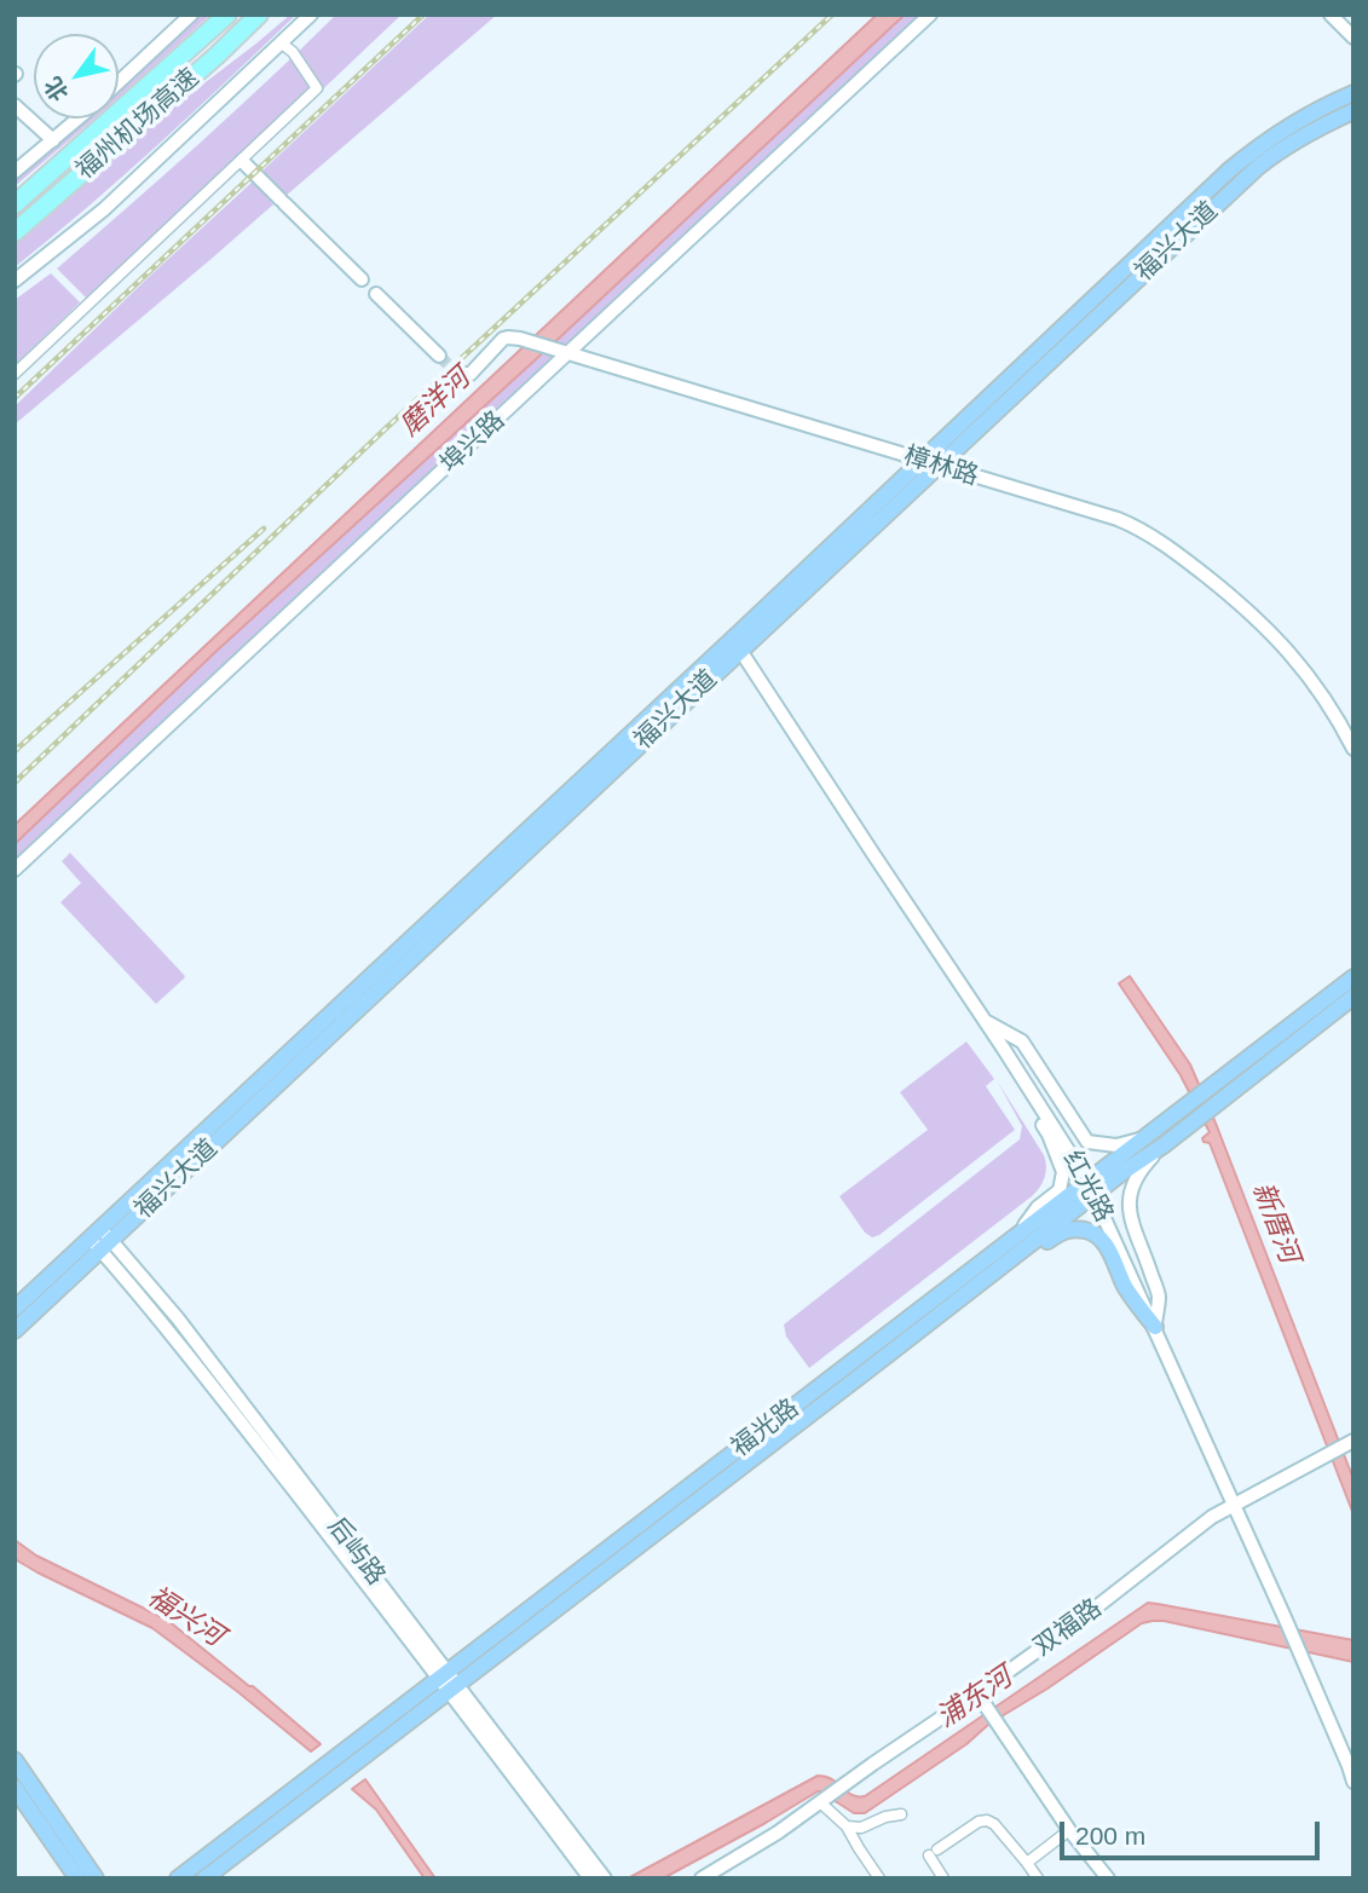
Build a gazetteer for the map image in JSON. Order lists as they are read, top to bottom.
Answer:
{
  "streets": {
    "highway": ["福州机场高速"],
    "main road": ["福兴大道", "福光路"],
    "street": [
      "埠兴路",
      "樟林路",
      "红光路",
      "后屿路",
      "双福路"
    ]
  },
  "crossings": [
    ["福兴大道", "樟林路"],
    ["福兴大道", "红光路"],
    ["福兴大道", "后屿路"],
    ["埠兴路", "樟林路"],
    ["红光路", "福光路"],
    ["红光路", "双福路"],
    ["福光路", "后屿路"]
  ],
  "water": [
    "磨洋河",
    "新厝河",
    "福兴河",
    "浦东河"
  ],
  "scale_bar": "200 m",
  "north": "bottom left"
}
